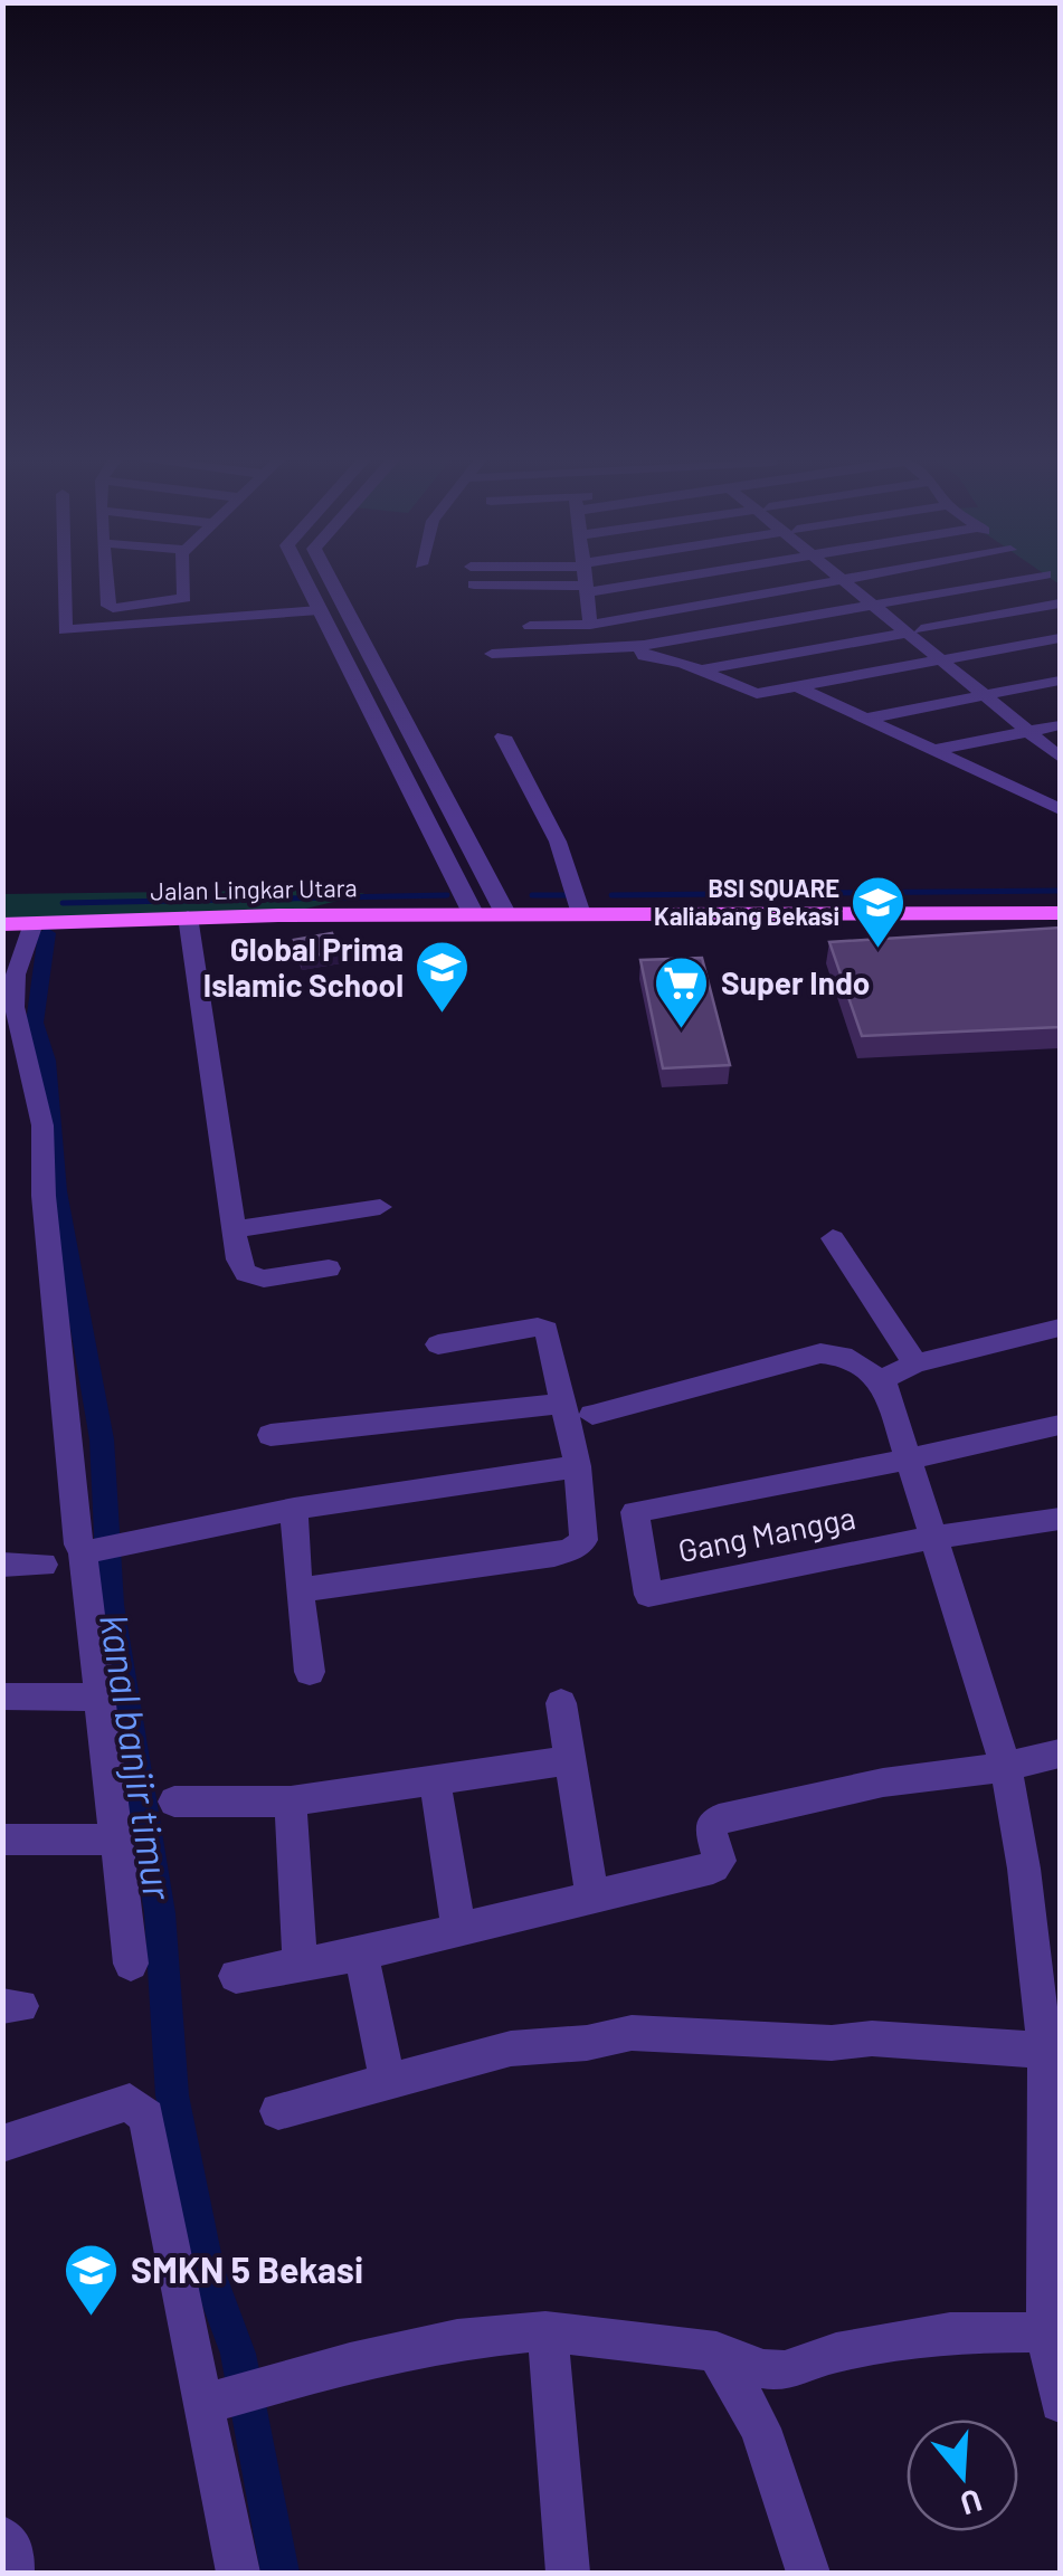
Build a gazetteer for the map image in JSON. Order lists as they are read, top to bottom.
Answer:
{
  "streets": {
    "main road": ["Jalan Lingkar Utara"],
    "street": ["Gang Mangga"]
  },
  "water": ["kanal banjir timur"],
  "places": {
    "school or university": ["BSI SQUARE Kaliabang Bekasi", "Global Prima Islamic School", "SMKN 5 Bekasi"],
    "supermarket": ["Super Indo"]
  },
  "north": "bottom"
}
